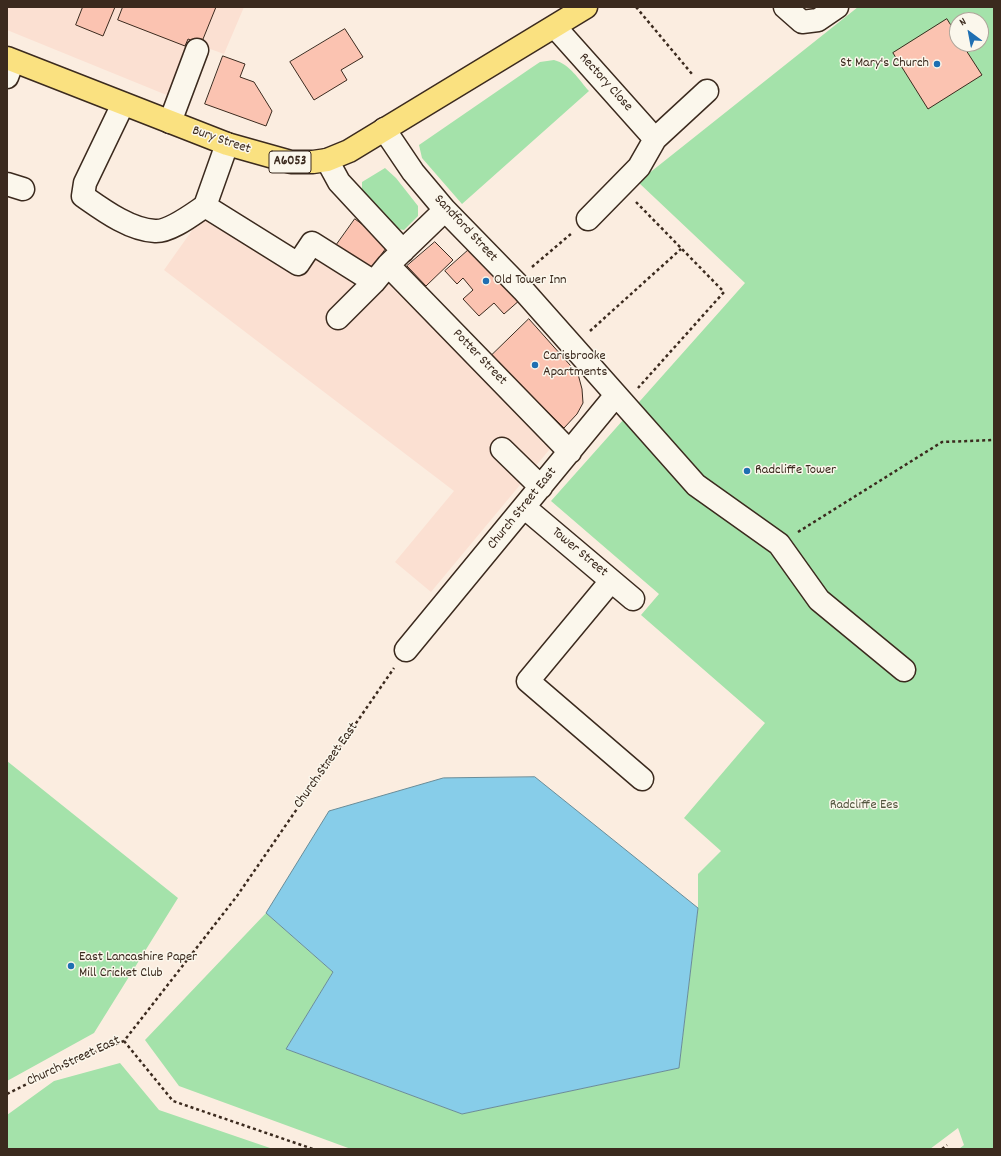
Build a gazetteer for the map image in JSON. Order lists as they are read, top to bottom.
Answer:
{
  "streets": {
    "main road": ["Bury Street", "A6053"],
    "street": [
      "Rectory Close",
      "Sandford Street",
      "Potter Street",
      "Church Street East",
      "Tower Street"
    ]
  },
  "crossings": [
    ["Rectory Close", "Bury Street"],
    ["Rectory Close", "A6053"],
    ["Bury Street", "A6053"],
    ["Bury Street", "Sandford Street"],
    ["Bury Street", "Potter Street"],
    ["Sandford Street", "Church Street East"],
    ["Potter Street", "Church Street East"],
    ["Church Street East", "Tower Street"]
  ],
  "parks": ["Radcliffe Ees"],
  "places": [
    "St Mary's Church",
    "Old Tower Inn",
    "Carisbrooke Apartments",
    "Radcliffe Tower",
    "East Lancashire Paper Mill Cricket Club"
  ],
  "north": "top left"
}
